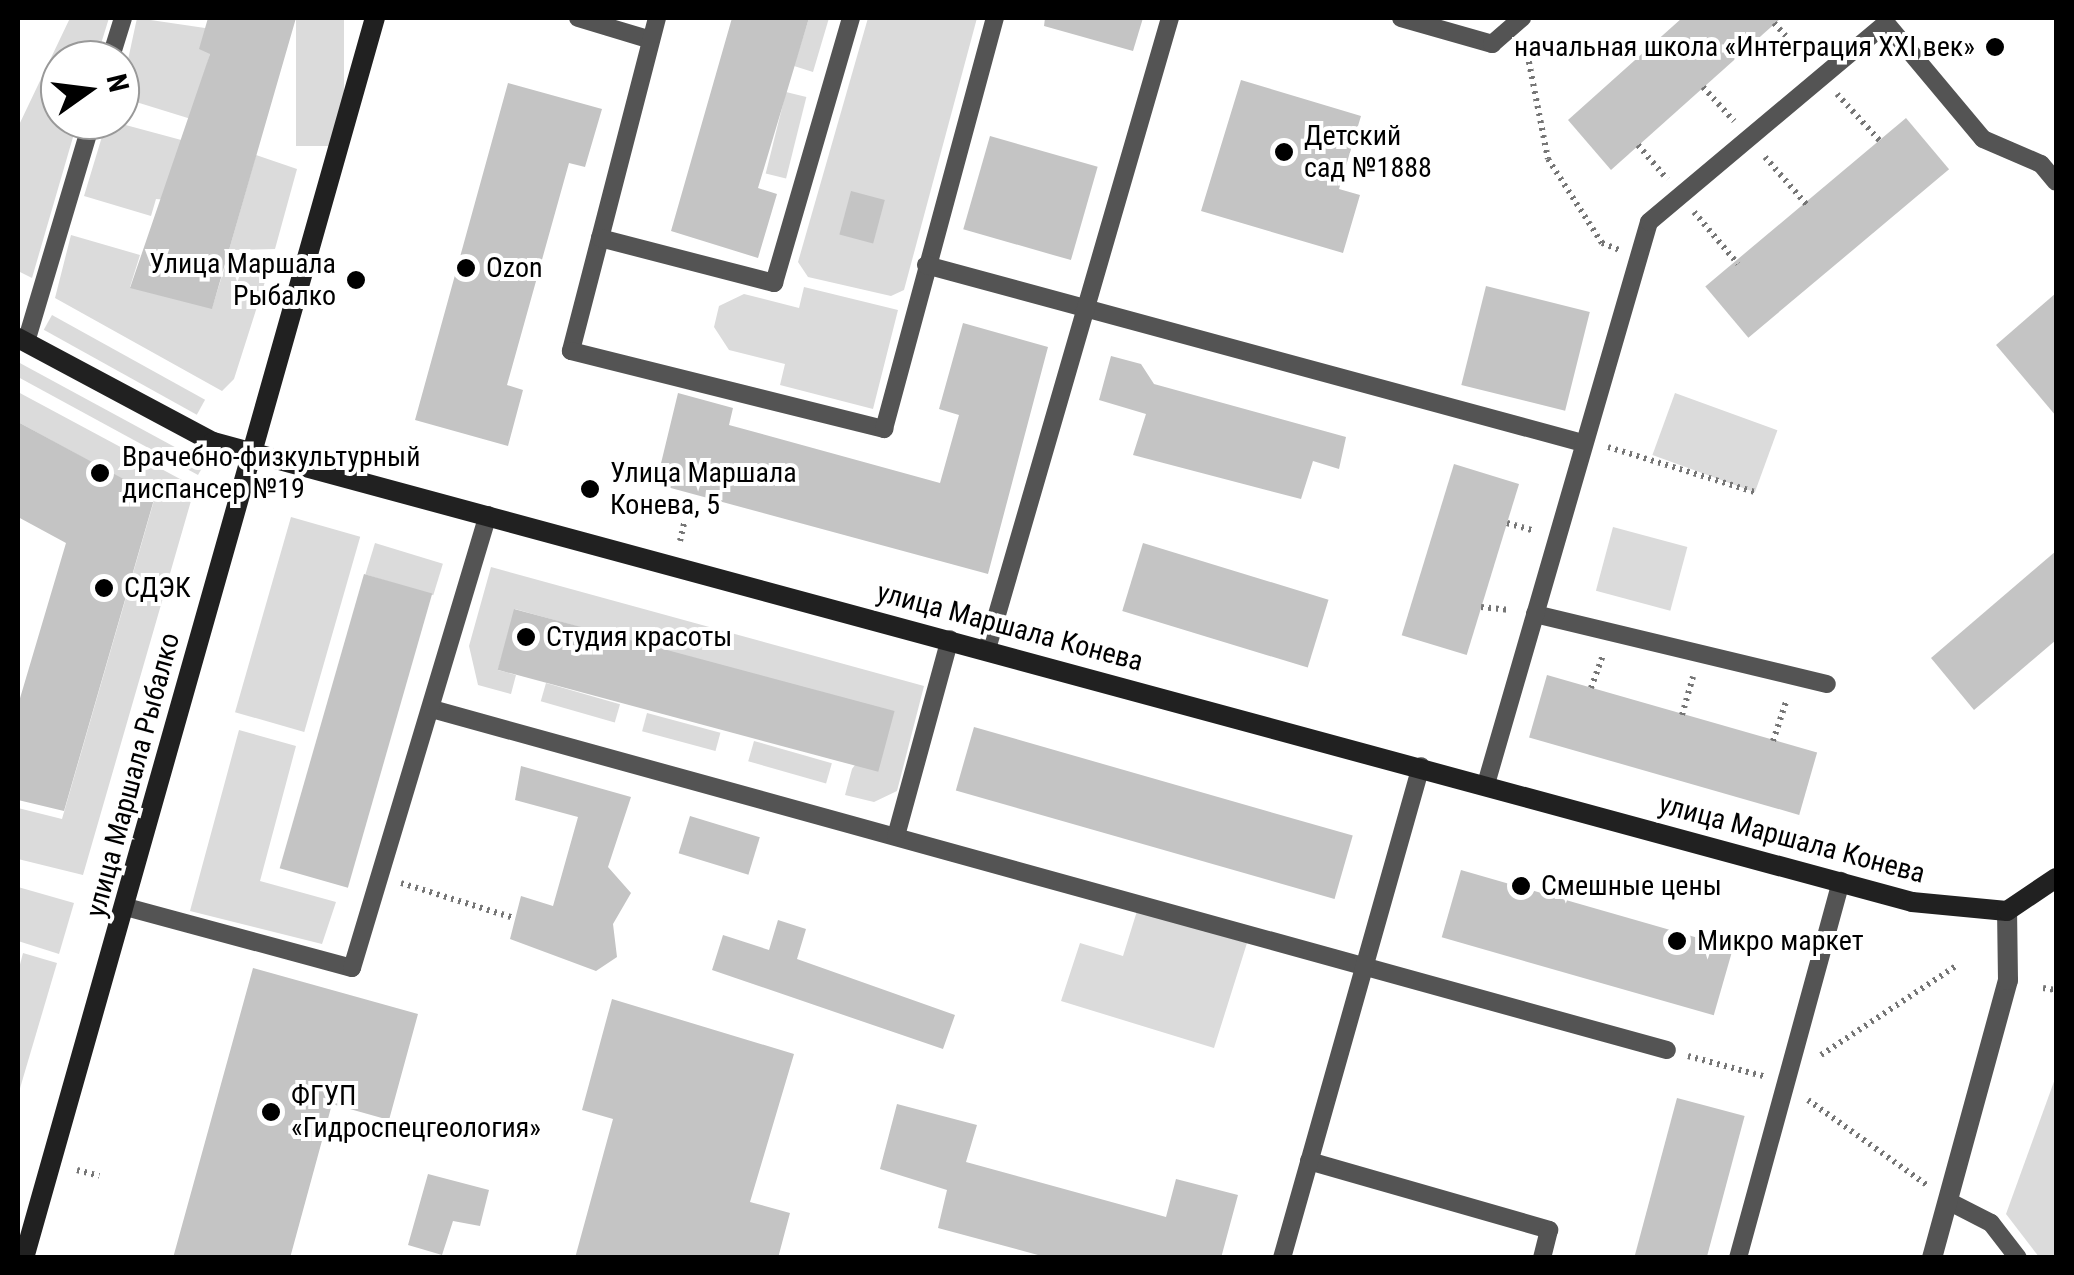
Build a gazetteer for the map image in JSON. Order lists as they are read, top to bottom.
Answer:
{
  "streets": {
    "street": ["улица Маршала Конева", "улица Маршала Рыбалко"]
  },
  "crossings": [
    ["улица Маршала Конева", "улица Маршала Рыбалко"]
  ],
  "places": [
    "начальная школа «Интеграция XXI век»",
    "Детский сад №1888",
    "Ozon",
    "Улица Маршала Рыбалко",
    "Врачебно-физкультурный диспансер №19",
    "Улица Маршала Конева, 5",
    "СДЭК",
    "Студия красоты",
    "Смешные цены",
    "Микро маркет",
    "ФГУП «Гидроспецгеология»"
  ],
  "north": "right"
}
